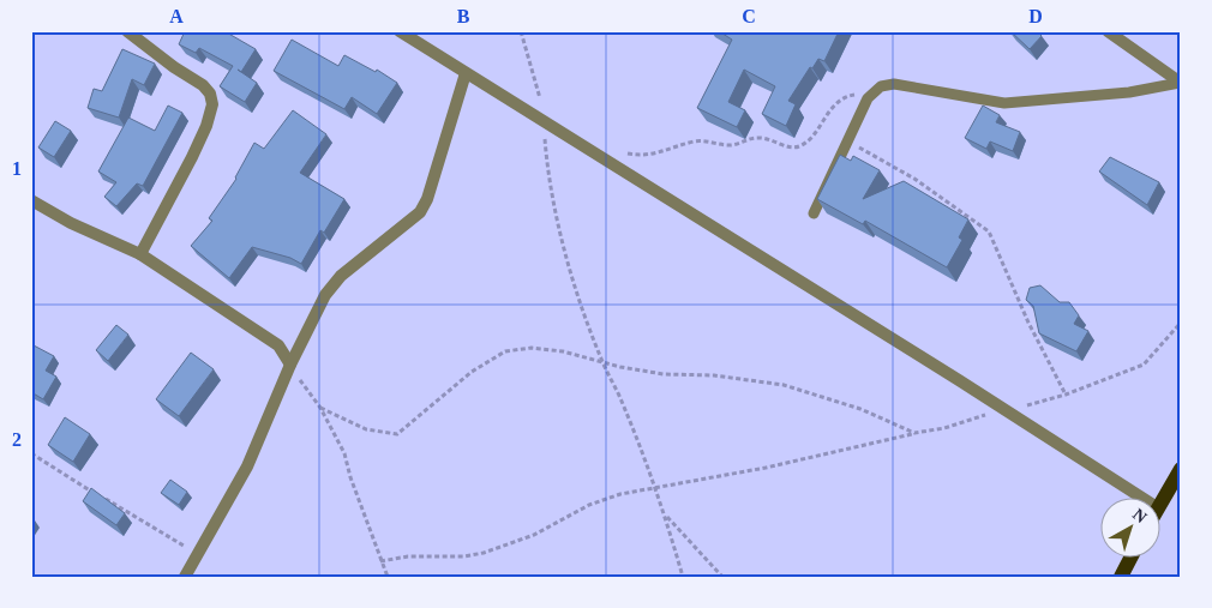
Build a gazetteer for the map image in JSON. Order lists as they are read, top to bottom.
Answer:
{
  "north": "top right",
  "grid": {
    "columns": [
      "A",
      "B",
      "C",
      "D"
    ],
    "rows": ["1", "2"]
  }
}
